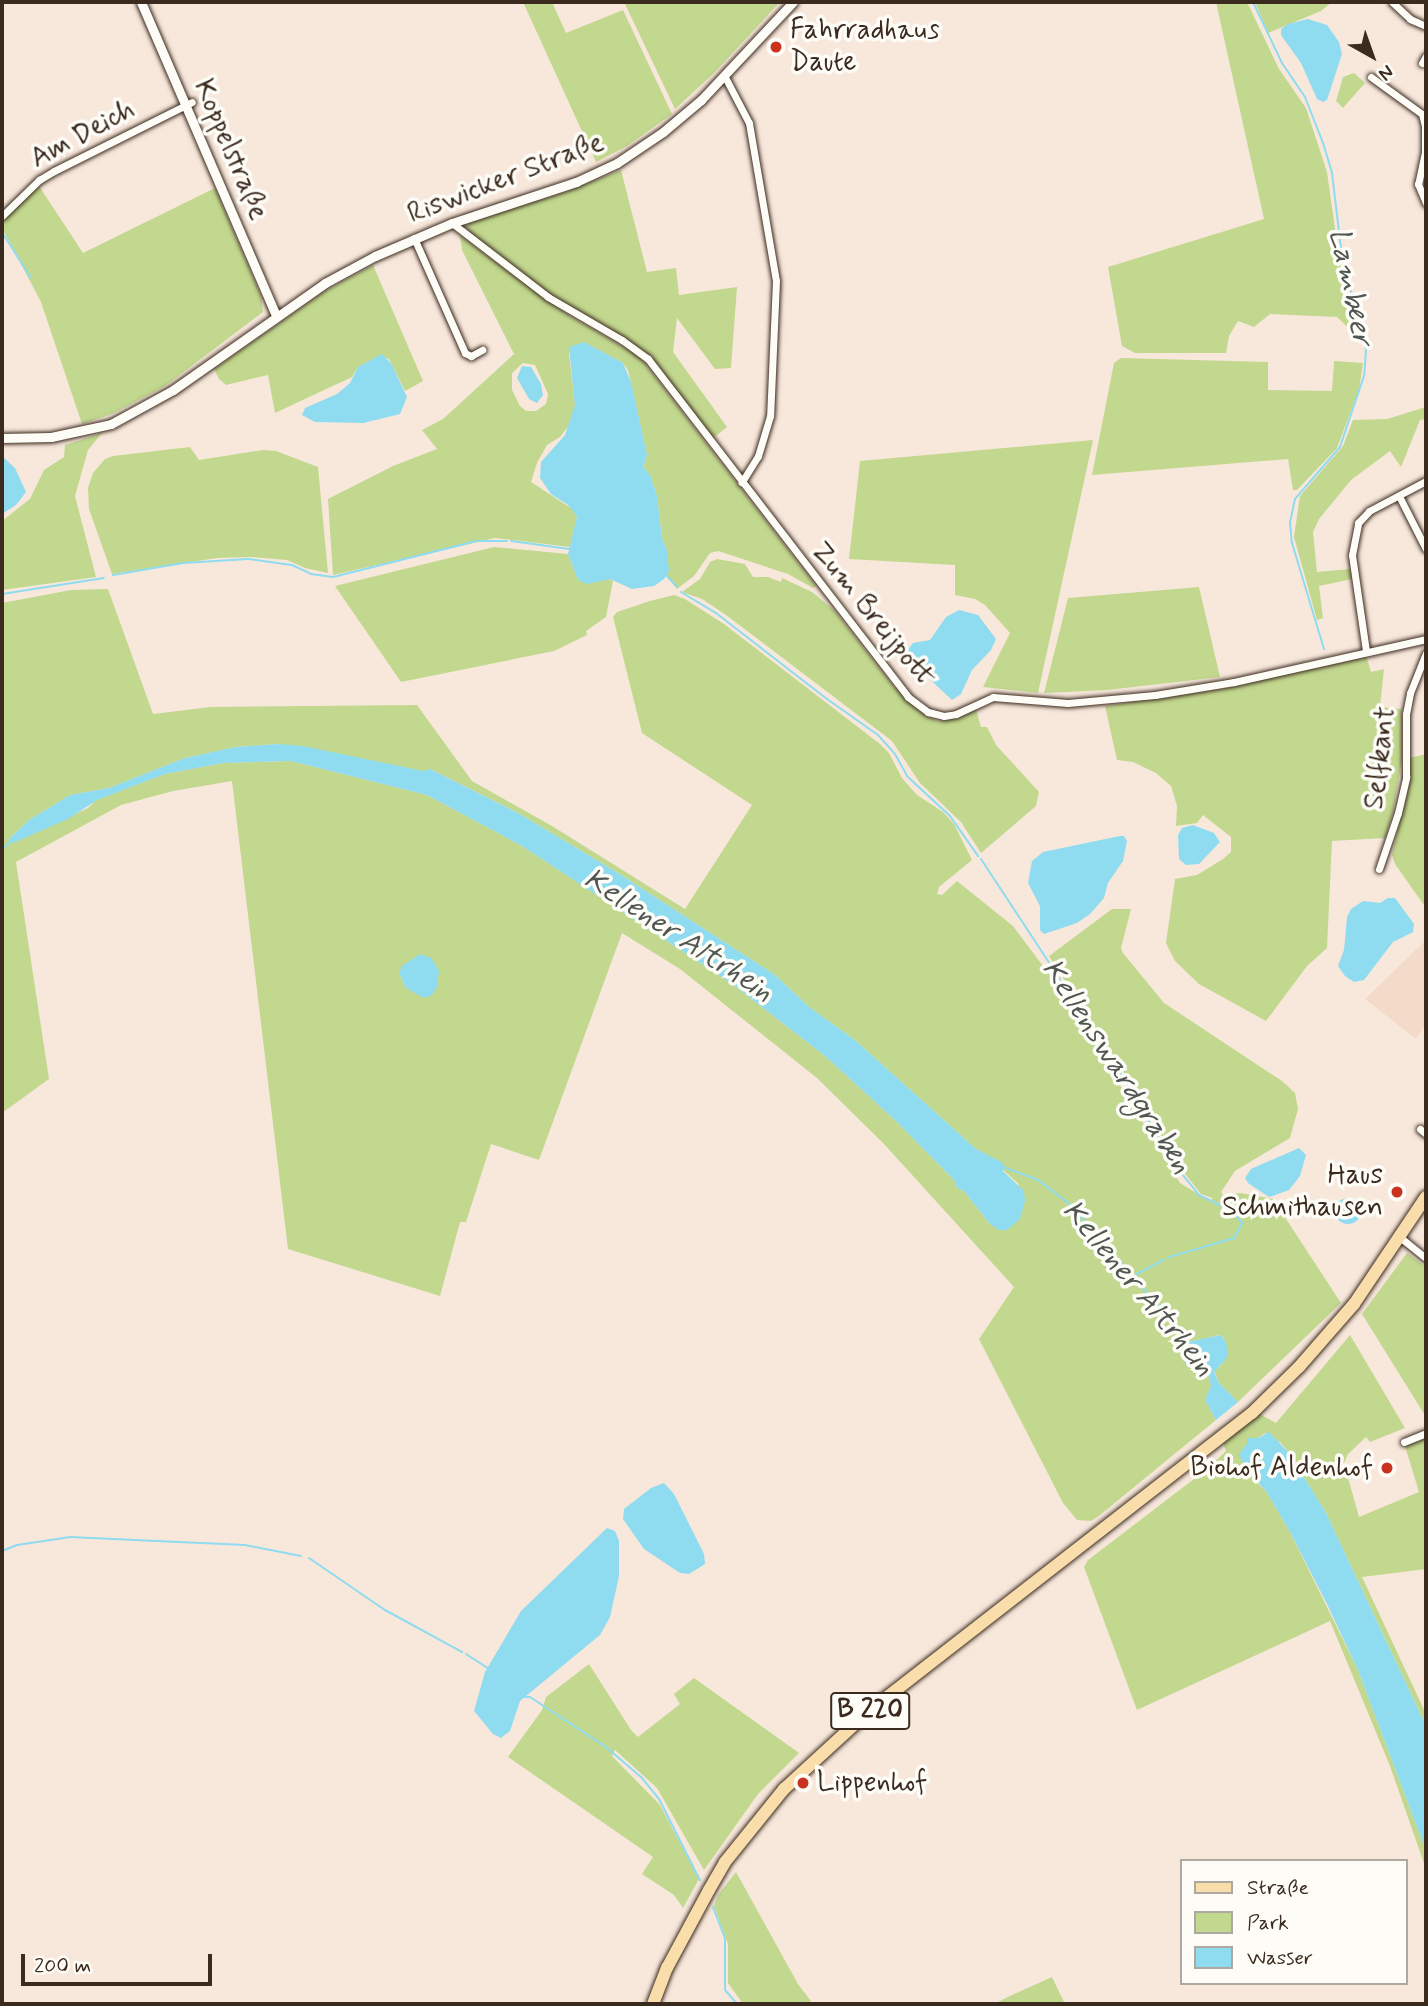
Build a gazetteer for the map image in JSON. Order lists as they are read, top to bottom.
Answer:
{
  "streets": {
    "main road": ["B 220"],
    "street": [
      "Am Deich",
      "Koppelstraße",
      "Riswicker Straße",
      "Zum Breijpott",
      "Selfkant"
    ]
  },
  "crossings": [
    ["Am Deich", "Koppelstraße"],
    ["Koppelstraße", "Riswicker Straße"],
    ["Riswicker Straße", "Zum Breijpott"]
  ],
  "water": ["Lambeer", "Kellener Altrhein", "Kellenswardgraben"],
  "places": [
    "Fahrradhaus Daute",
    "Haus Schmithausen",
    "Biohof Aldenhof",
    "Lippenhof"
  ],
  "legend": ["Straße", "Park", "Wasser"],
  "scale_bar": "200 m",
  "north": "bottom right"
}
